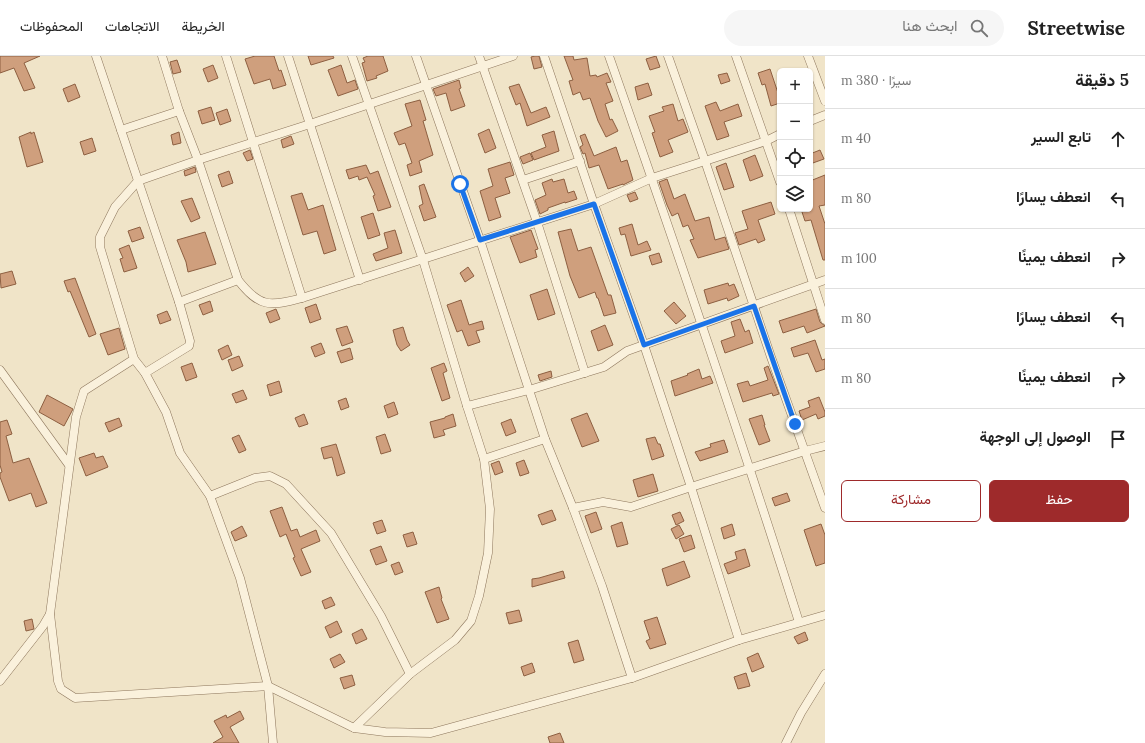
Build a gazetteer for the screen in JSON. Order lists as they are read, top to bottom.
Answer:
{
  "page": {
    "header": "Streetwise",
    "search": "ابحث هنا",
    "nav": ["الخريطة", "الاتجاهات", "المحفوظات"],
    "heading": ["5 دقيقة", "سيرًا · 380 m"],
    "map_buttons": ["+", "−"],
    "list": [
      ["تابع السير", "40 m"],
      ["انعطف يسارًا", "80 m"],
      ["انعطف يمينًا", "100 m"],
      ["انعطف يسارًا", "80 m"],
      ["انعطف يمينًا", "80 m"],
      "الوصول إلى الوجهة"
    ],
    "buttons": ["حفظ", "مشاركة"]
  }
}
